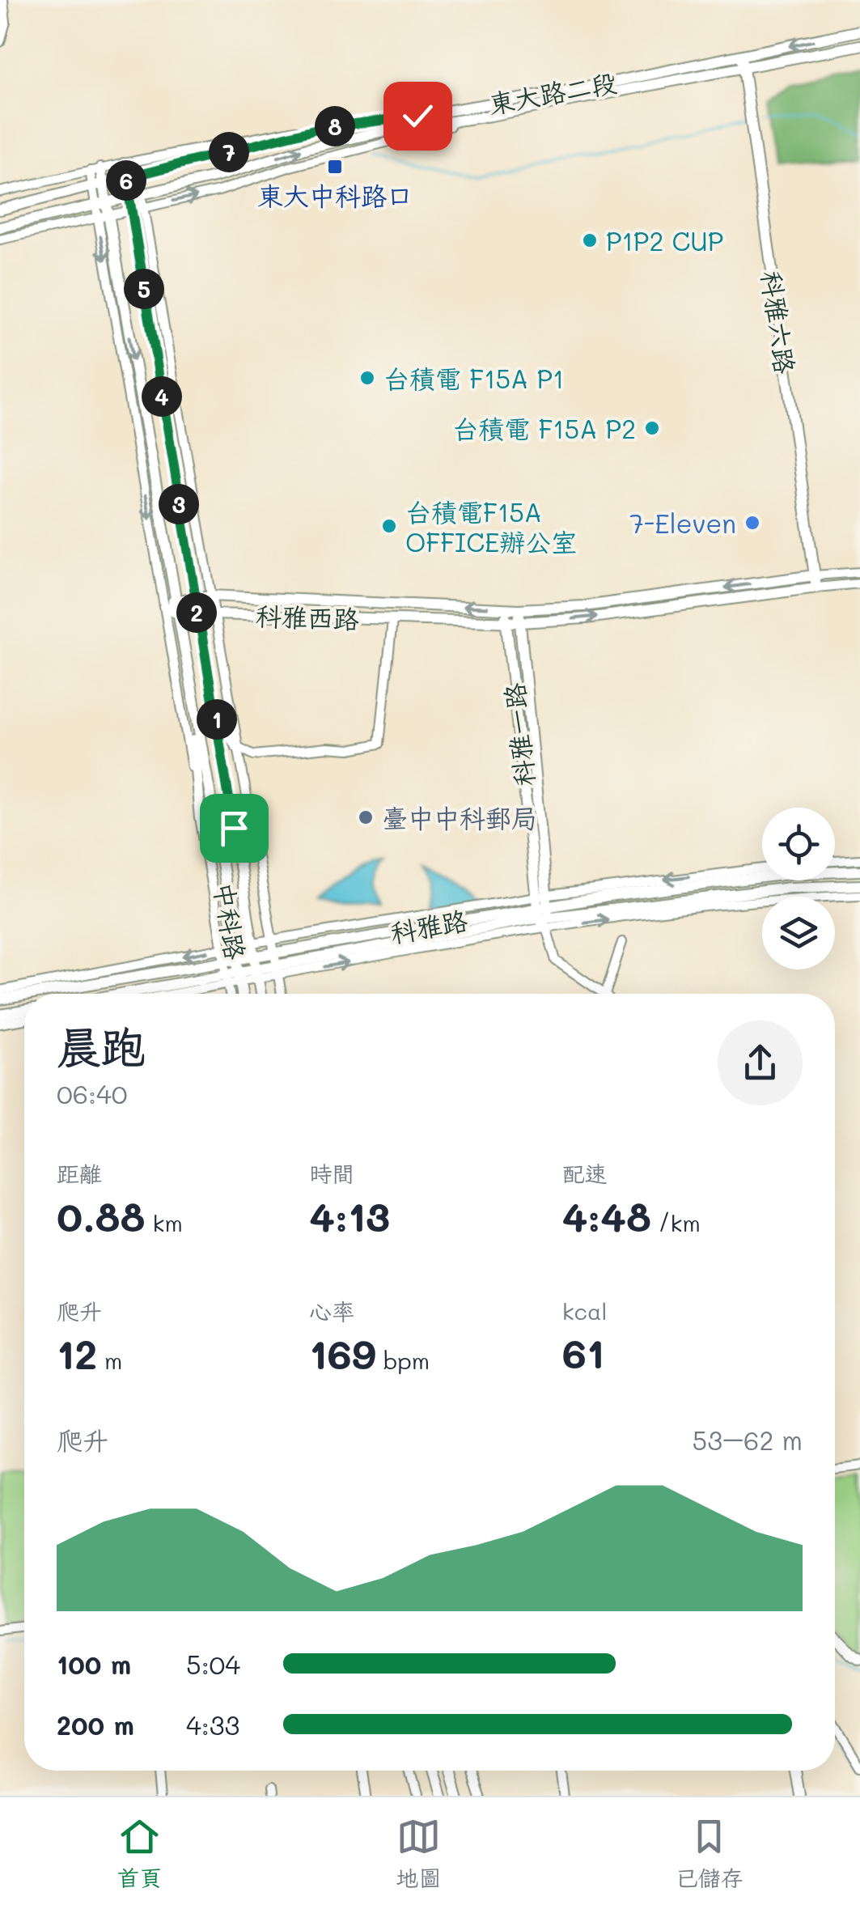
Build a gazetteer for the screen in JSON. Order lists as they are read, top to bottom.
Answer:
{
  "streets": {
    "street": [
      "東大路二段",
      "科雅六路",
      "科雅西路",
      "科雅一路",
      "中科路",
      "科雅路"
    ]
  },
  "crossings": [
    ["東大路二段", "科雅六路"],
    ["東大路二段", "中科路"],
    ["科雅六路", "科雅西路"],
    ["科雅西路", "科雅一路"],
    ["科雅西路", "中科路"],
    ["科雅一路", "科雅路"],
    ["中科路", "科雅路"]
  ],
  "places": {
    "transit": ["東大中科路口"],
    "other": [
      "P1P2 CUP",
      "台積電 F15A P1",
      "台積電 F15A P2",
      "7-Eleven",
      "台積電F15A OFFICE辦公室",
      "臺中中科郵局"
    ]
  },
  "page": {
    "pins": [
      "8",
      "7",
      "6",
      "5",
      "4",
      "3",
      "2",
      "1"
    ],
    "heading": ["晨跑", "06:40"],
    "stats": [
      ["距離", "0.88 km"],
      ["時間", "4:13"],
      ["配速", "4:48 /km"],
      ["爬升", "12 m"],
      ["心率", "169 bpm"],
      ["kcal", "61"]
    ],
    "chart": ["爬升", "53–62 m"],
    "list": [
      {
        "name": "100 m",
        "note": "5:04"
      },
      {
        "name": "200 m",
        "note": "4:33"
      }
    ],
    "tabs": ["首頁", "地圖", "已儲存"]
  }
}
